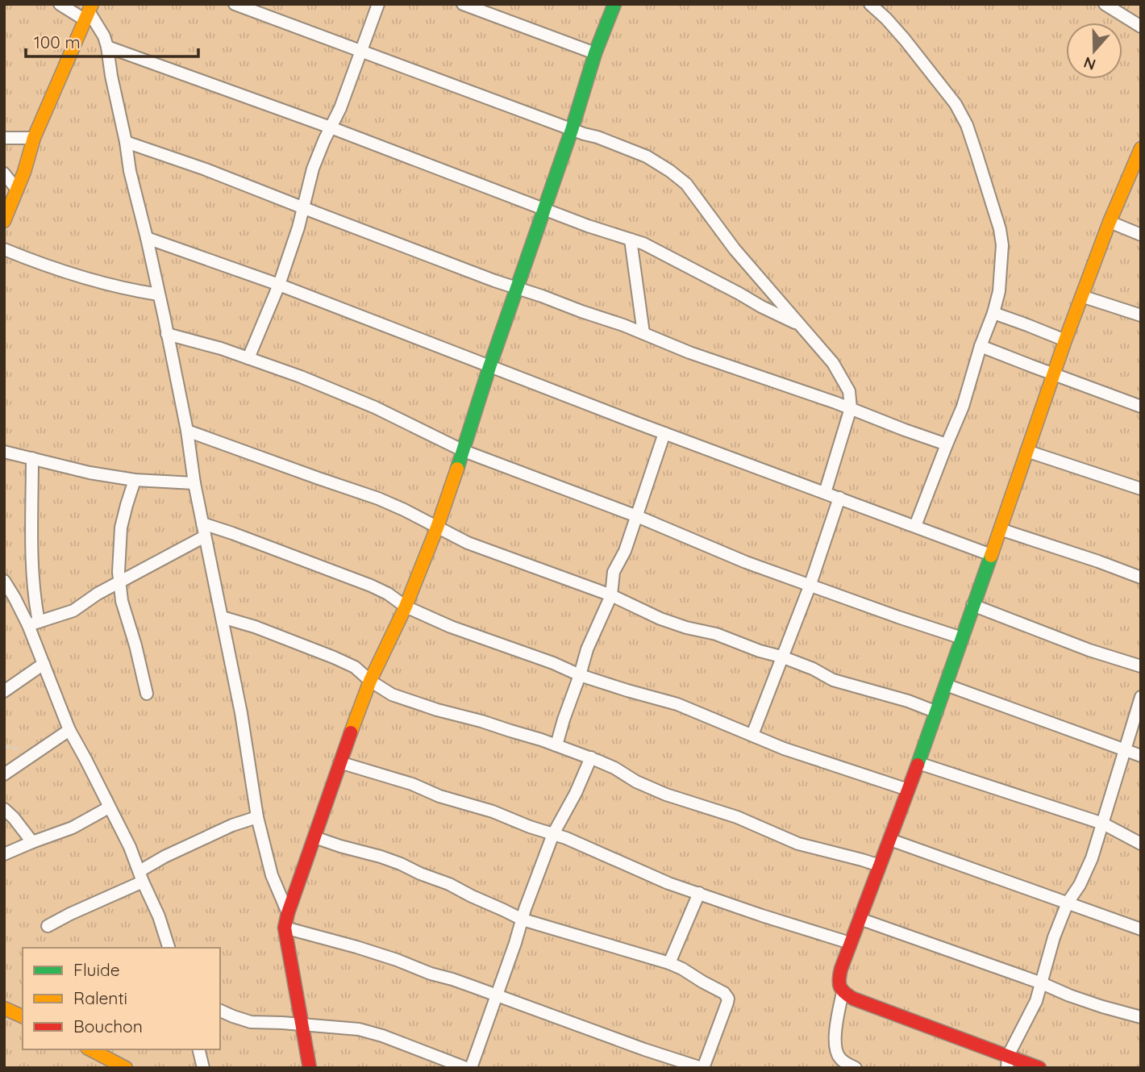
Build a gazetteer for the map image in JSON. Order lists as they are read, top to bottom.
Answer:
{
  "legend": ["Fluide", "Ralenti", "Bouchon"],
  "scale_bar": "100 m",
  "north": "bottom"
}
